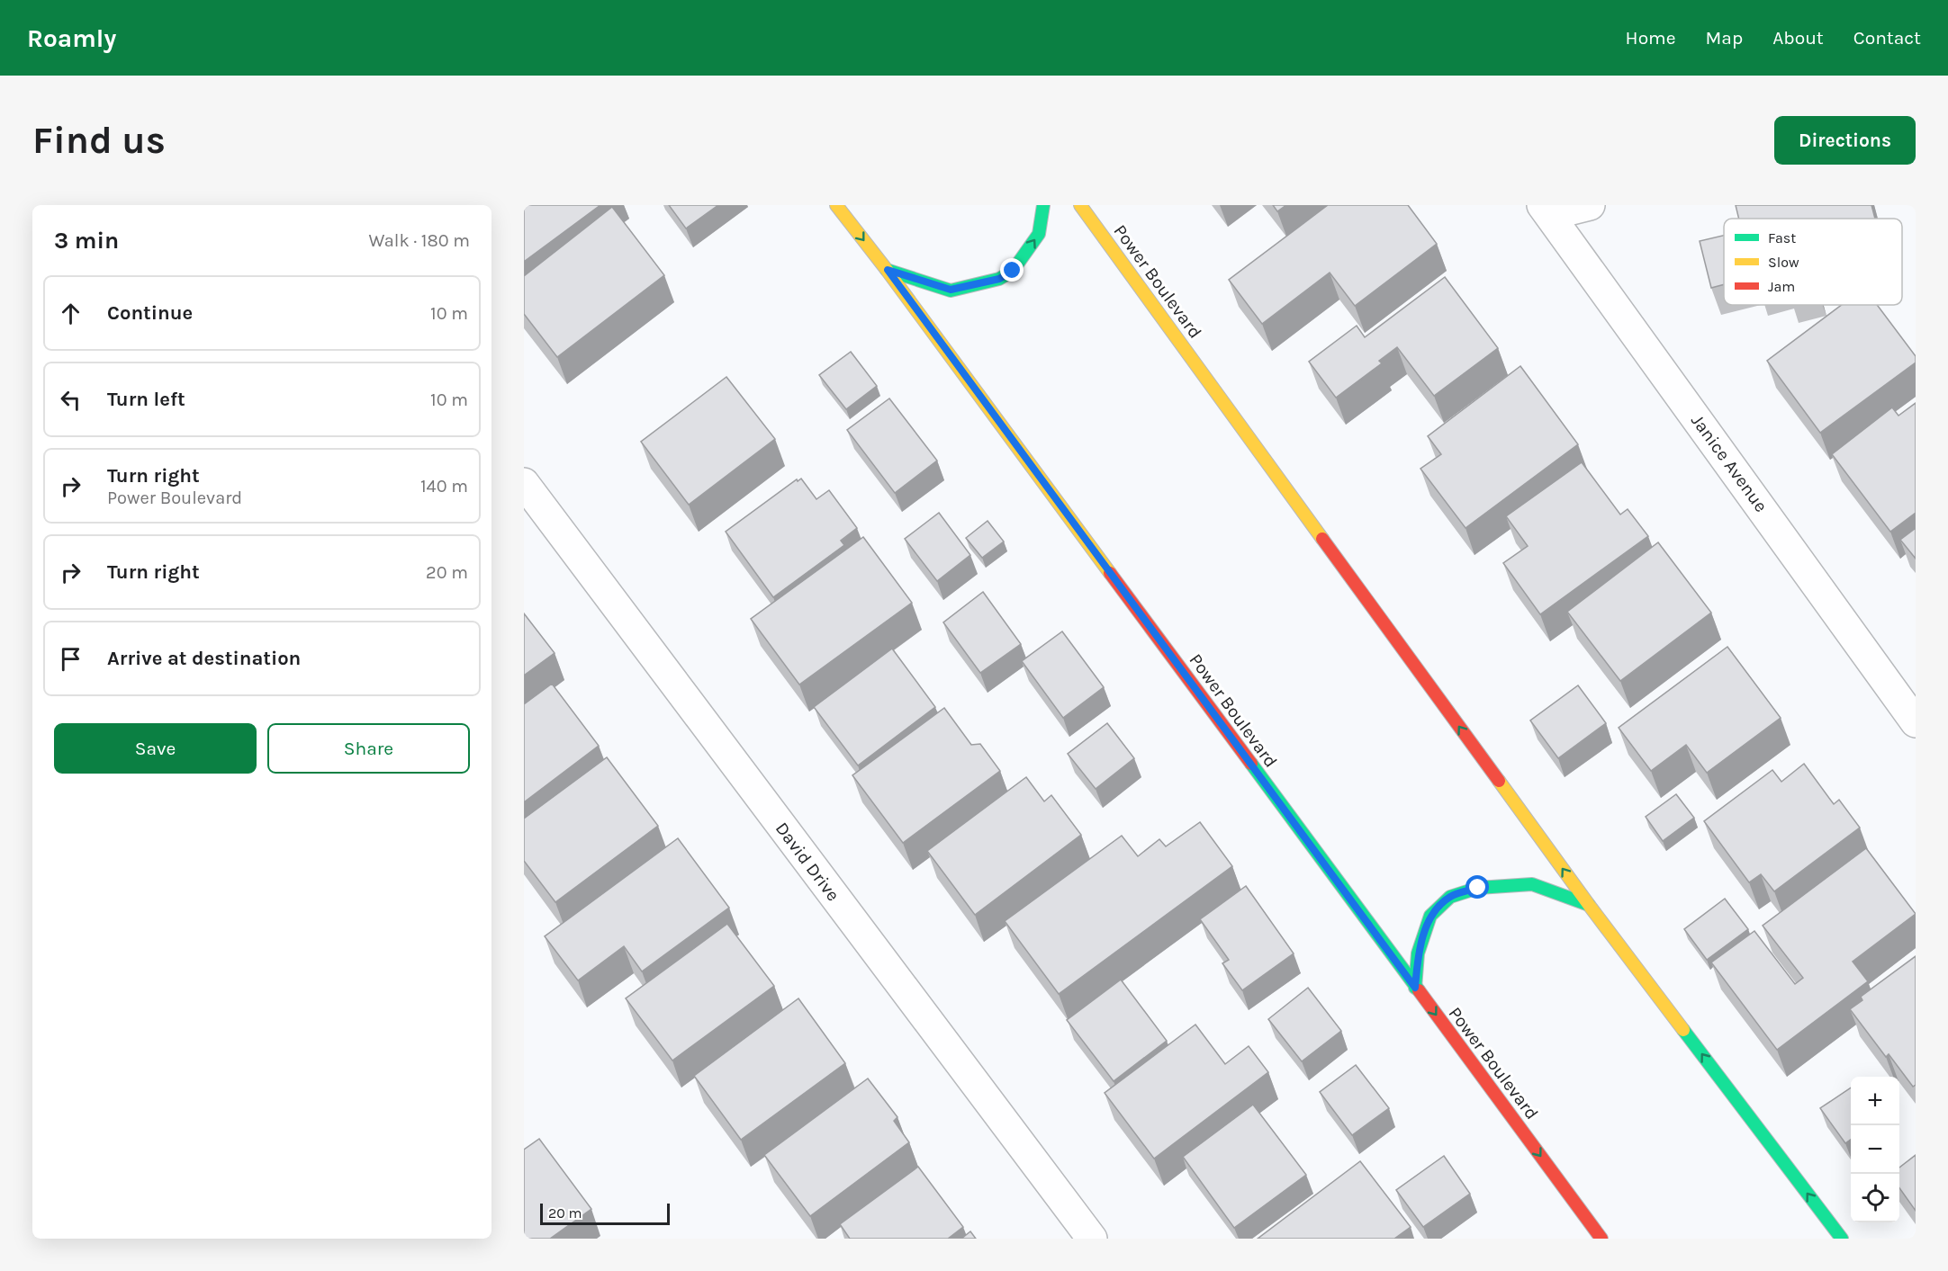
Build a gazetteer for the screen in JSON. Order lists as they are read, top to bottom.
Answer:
{
  "streets": {
    "street": ["Power Boulevard", "Janice Avenue", "David Drive"]
  },
  "legend": ["Fast", "Slow", "Jam"],
  "scale_bar": "20 m",
  "page": {
    "header": "Roamly",
    "nav": [
      "Home",
      "Map",
      "About",
      "Contact"
    ],
    "buttons": [
      "Directions",
      ["Save", "Share"]
    ],
    "title": "Find us",
    "heading": ["3 min", "Walk · 180 m"],
    "list": [
      ["Continue", "10 m"],
      ["Turn left", "10 m"],
      ["Turn right", "Power Boulevard", "140 m"],
      ["Turn right", "20 m"],
      "Arrive at destination"
    ],
    "map_buttons": ["+", "−"],
    "scale": "20 m"
  }
}
